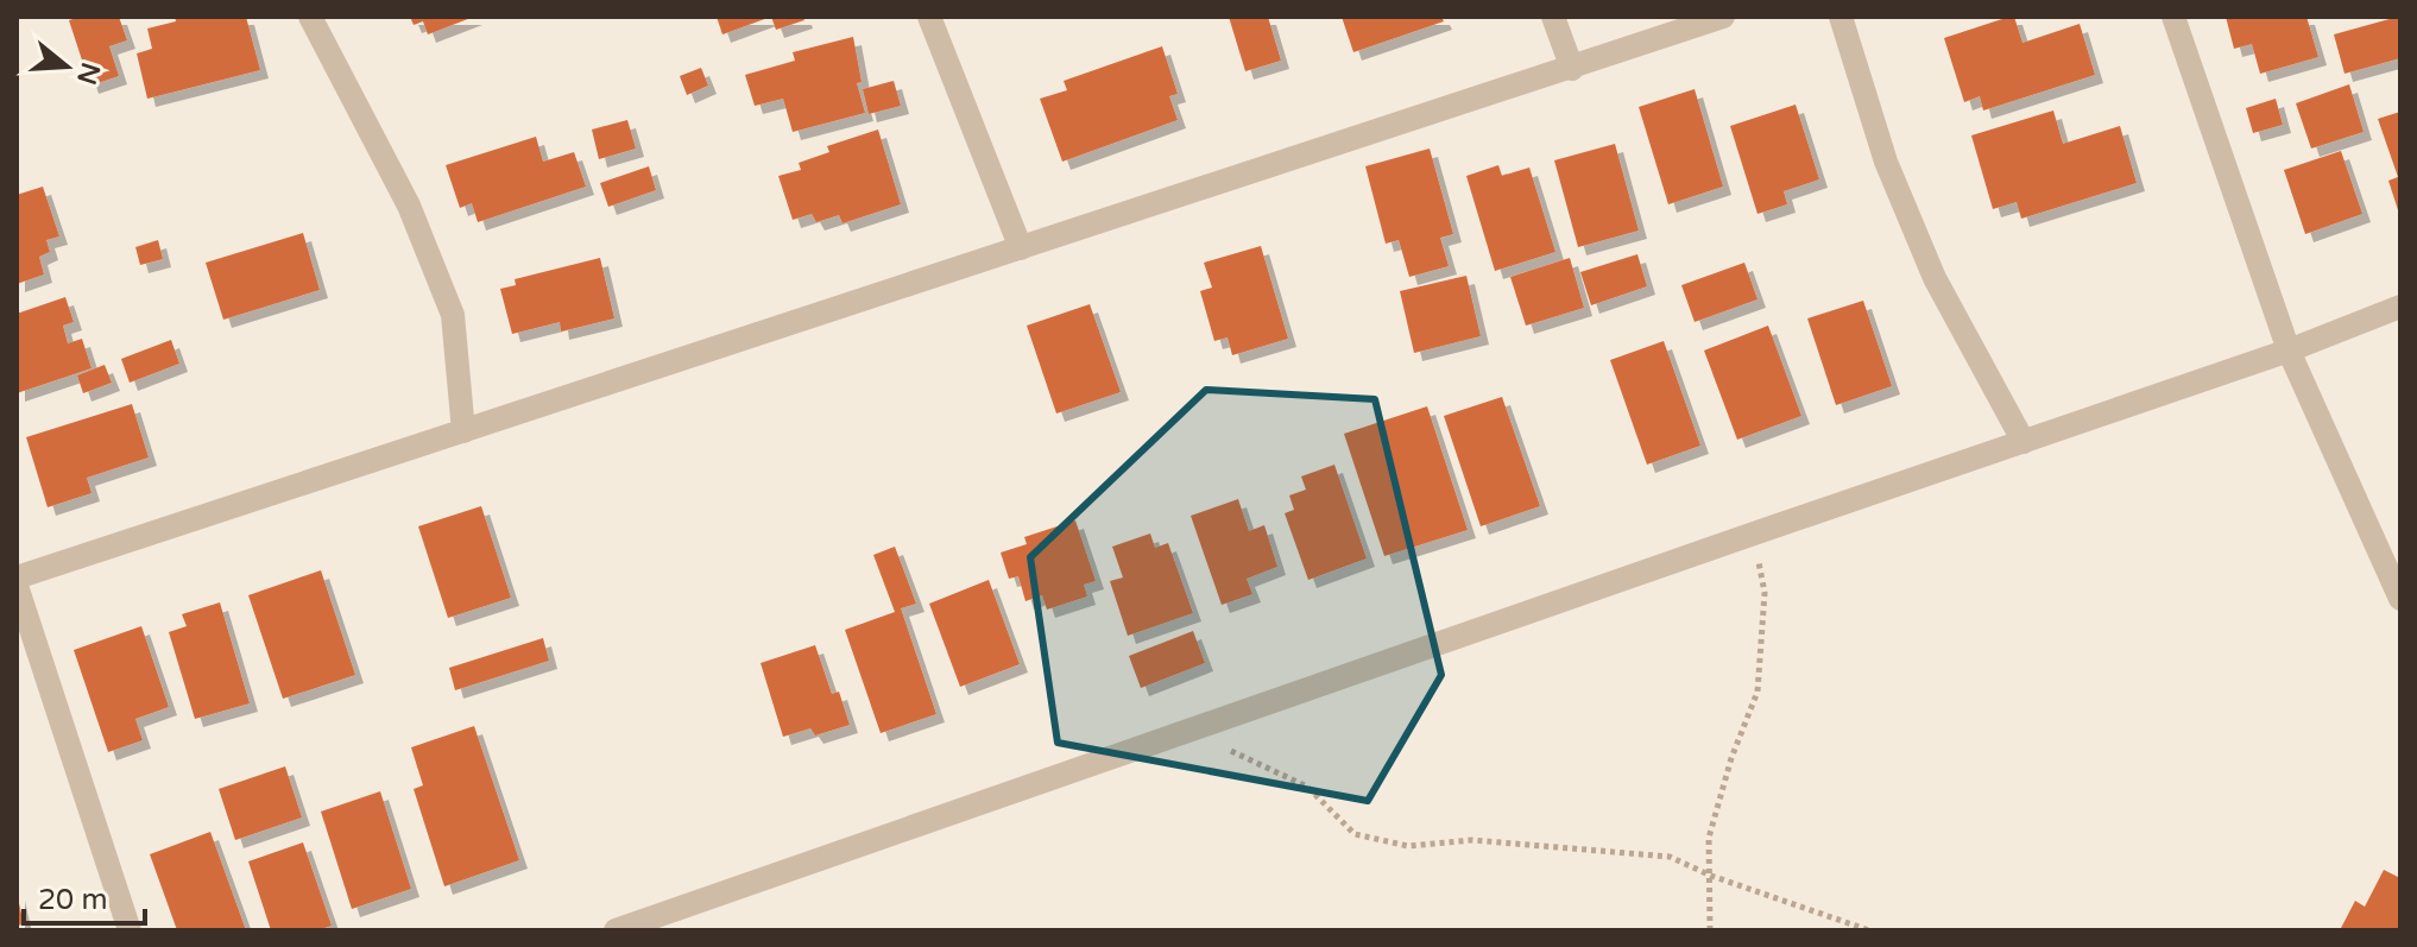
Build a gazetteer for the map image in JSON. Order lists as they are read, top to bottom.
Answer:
{
  "scale_bar": "20 m",
  "north": "right"
}
